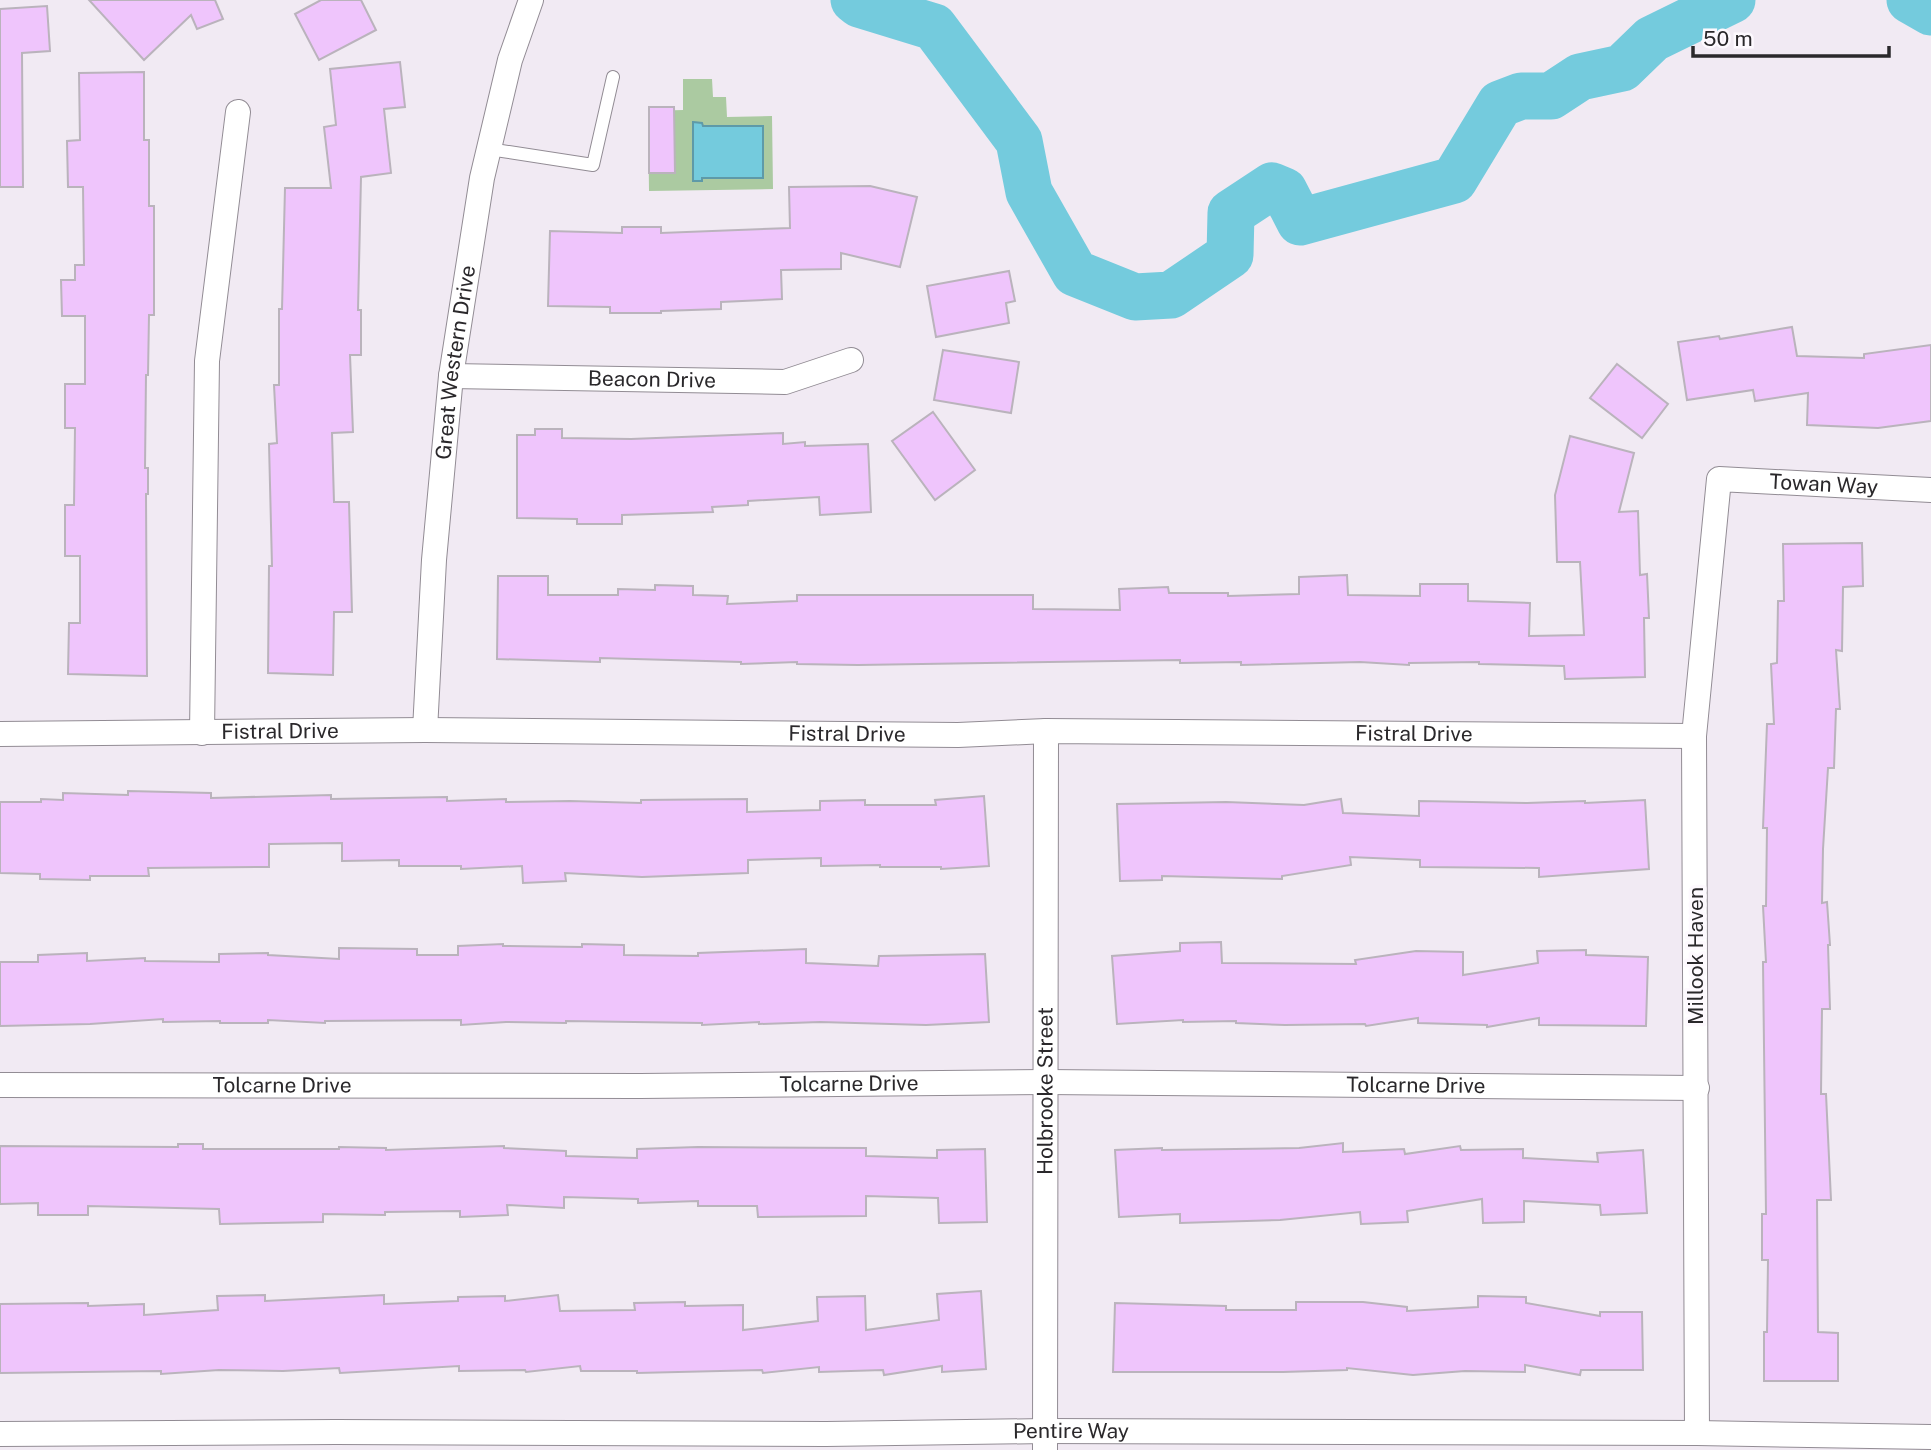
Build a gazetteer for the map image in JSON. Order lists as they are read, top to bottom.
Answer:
{
  "streets": {
    "street": [
      "Great Western Drive",
      "Beacon Drive",
      "Towan Way",
      "Fistral Drive",
      "Millook Haven",
      "Tolcarne Drive",
      "Holbrooke Street",
      "Pentire Way"
    ]
  },
  "crossings": [
    ["Great Western Drive", "Beacon Drive"],
    ["Great Western Drive", "Fistral Drive"],
    ["Towan Way", "Millook Haven"],
    ["Fistral Drive", "Millook Haven"],
    ["Fistral Drive", "Holbrooke Street"],
    ["Millook Haven", "Tolcarne Drive"],
    ["Millook Haven", "Pentire Way"],
    ["Tolcarne Drive", "Holbrooke Street"],
    ["Holbrooke Street", "Pentire Way"]
  ],
  "scale_bar": "50 m"
}
